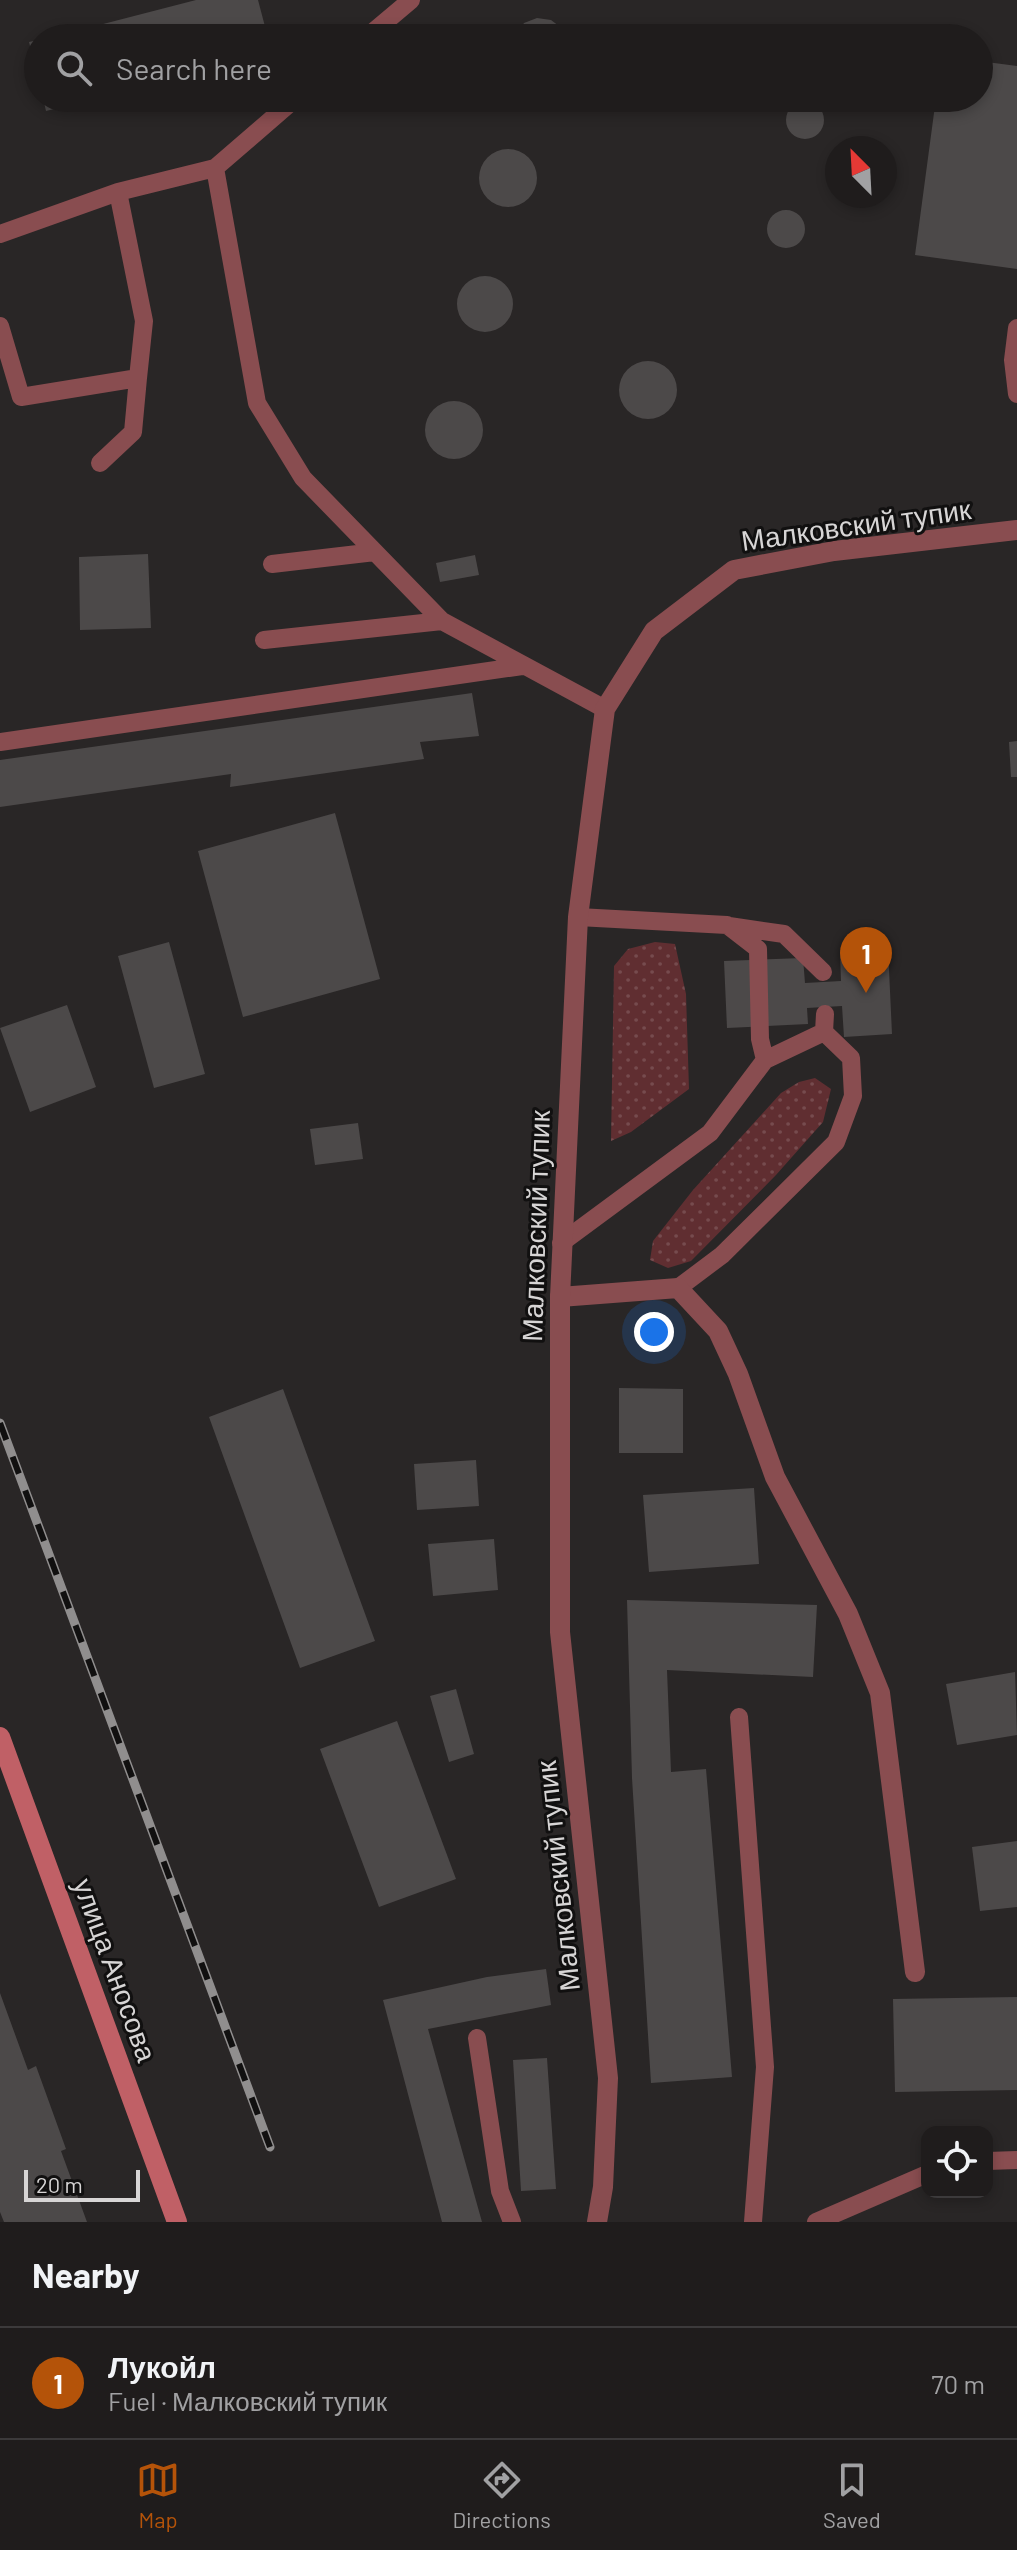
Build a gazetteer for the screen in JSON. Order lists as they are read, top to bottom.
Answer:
{
  "streets": {
    "main road": ["улица Аносова"],
    "street": ["Малковский тупик"]
  },
  "scale_bar": "20 m",
  "north": "top left",
  "page": {
    "search": "Search here",
    "pins": "1",
    "scale": "20 m",
    "heading": "Nearby",
    "list": [
      {
        "mark": "1",
        "name": "Лукойл",
        "note": "Fuel · Малковский тупик",
        "value": "70 m"
      }
    ],
    "nav": ["Map", "Directions", "Saved"]
  }
}
